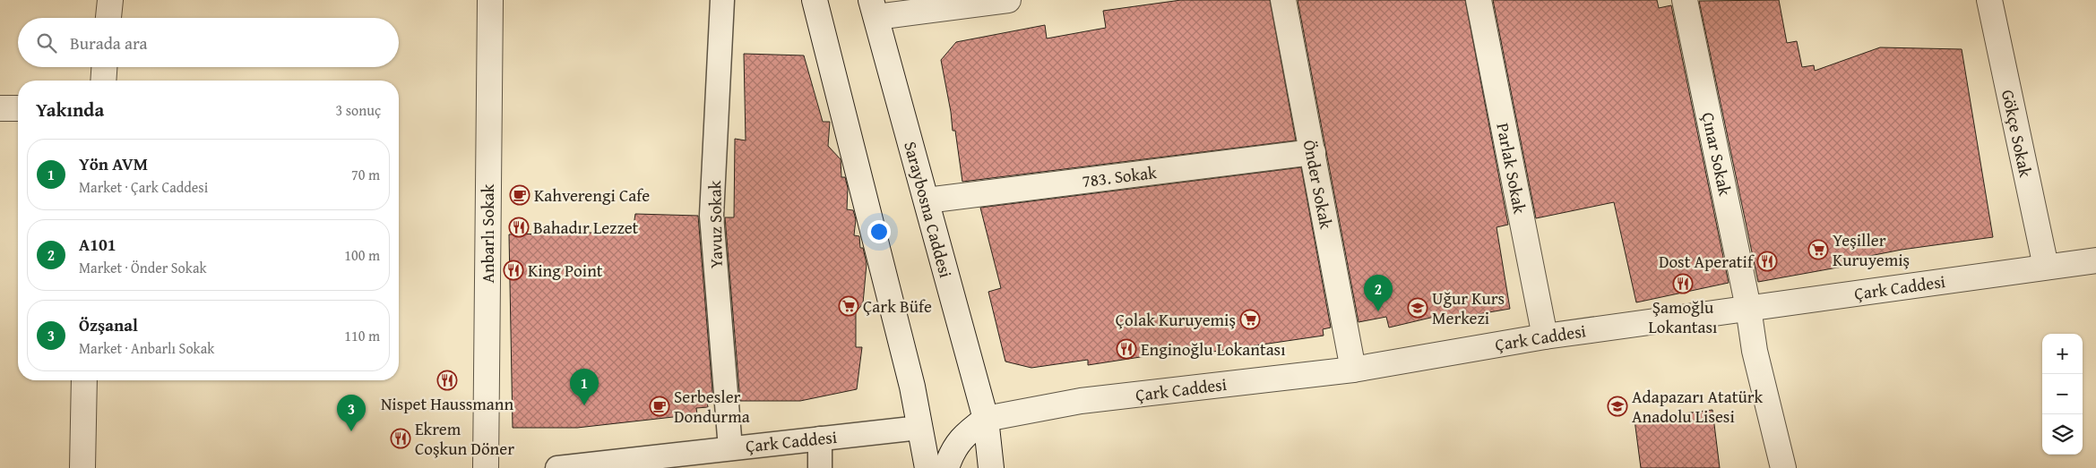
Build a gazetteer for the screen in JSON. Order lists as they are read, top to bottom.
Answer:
{
  "streets": {
    "street": [
      "Gökçe Sokak",
      "Çınar Sokak",
      "Parlak Sokak",
      "783. Sokak",
      "Önder Sokak",
      "Saraybosna Caddesi",
      "Yavuz Sokak",
      "Anbarlı Sokak",
      "Çark Caddesi"
    ]
  },
  "crossings": [
    ["Gökçe Sokak", "Çark Caddesi"],
    ["Çınar Sokak", "Çark Caddesi"],
    ["Parlak Sokak", "Çark Caddesi"],
    ["783. Sokak", "Önder Sokak"],
    ["783. Sokak", "Saraybosna Caddesi"],
    ["Önder Sokak", "Çark Caddesi"],
    ["Saraybosna Caddesi", "Çark Caddesi"],
    ["Yavuz Sokak", "Çark Caddesi"]
  ],
  "places": {
    "cafe": ["Kahverengi Cafe", "Serbesler Dondurma"],
    "restaurant": [
      "Bahadır Lezzet",
      "Dost Aperatif",
      "King Point",
      "Şamoğlu Lokantası",
      "Enginoğlu Lokantası",
      "Nispet Haussmann",
      "Ekrem Coşkun Döner"
    ],
    "supermarket": ["Yeşiller Kuruyemiş", "Çark Büfe", "Çolak Kuruyemiş"],
    "school or university": ["Uğur Kurs Merkezi", "Adapazarı Atatürk Anadolu Lisesi"]
  },
  "page": {
    "search": "Burada ara",
    "heading": ["Yakında", "3 sonuç"],
    "list": [
      {
        "mark": "1",
        "name": "Yön AVM",
        "note": "Market · Çark Caddesi",
        "value": "70 m"
      },
      {
        "mark": "2",
        "name": "A101",
        "note": "Market · Önder Sokak",
        "value": "100 m"
      },
      {
        "mark": "3",
        "name": "Özşanal",
        "note": "Market · Anbarlı Sokak",
        "value": "110 m"
      }
    ],
    "pins": ["2", "1", "3"],
    "map_buttons": ["+", "−"]
  }
}
